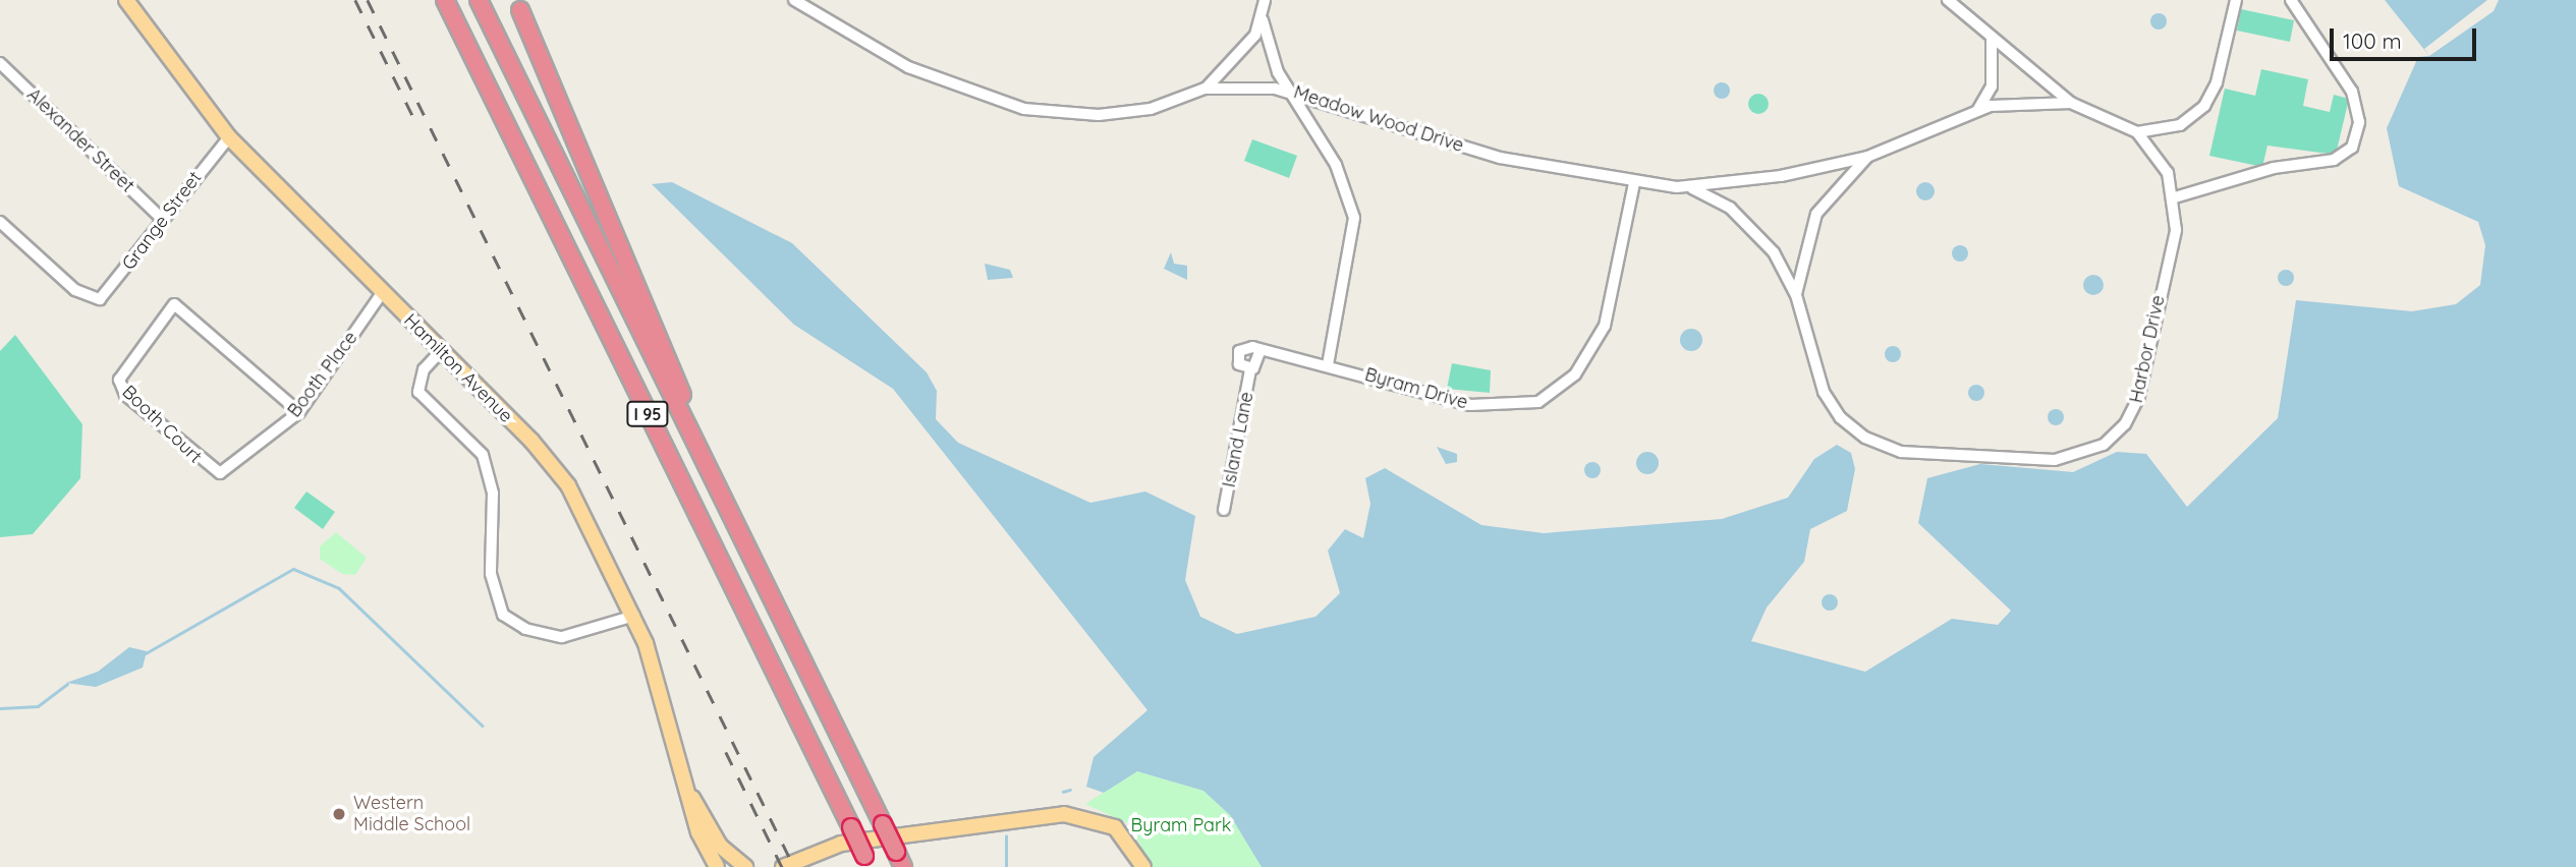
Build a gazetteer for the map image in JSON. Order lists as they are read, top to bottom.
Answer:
{
  "streets": {
    "highway": ["I 95"],
    "main road": ["Hamilton Avenue"],
    "street": [
      "Meadow Wood Drive",
      "Alexander Street",
      "Grange Street",
      "Harbor Drive",
      "Booth Place",
      "Byram Drive",
      "Booth Court",
      "Island Lane"
    ]
  },
  "crossings": [
    ["Meadow Wood Drive", "Harbor Drive"],
    ["Meadow Wood Drive", "Byram Drive"],
    ["Alexander Street", "Grange Street"],
    ["Grange Street", "Hamilton Avenue"],
    ["Hamilton Avenue", "Booth Place"],
    ["Booth Place", "Booth Court"],
    ["Byram Drive", "Island Lane"]
  ],
  "parks": ["Byram Park"],
  "places": ["Western Middle School"],
  "scale_bar": "100 m"
}
